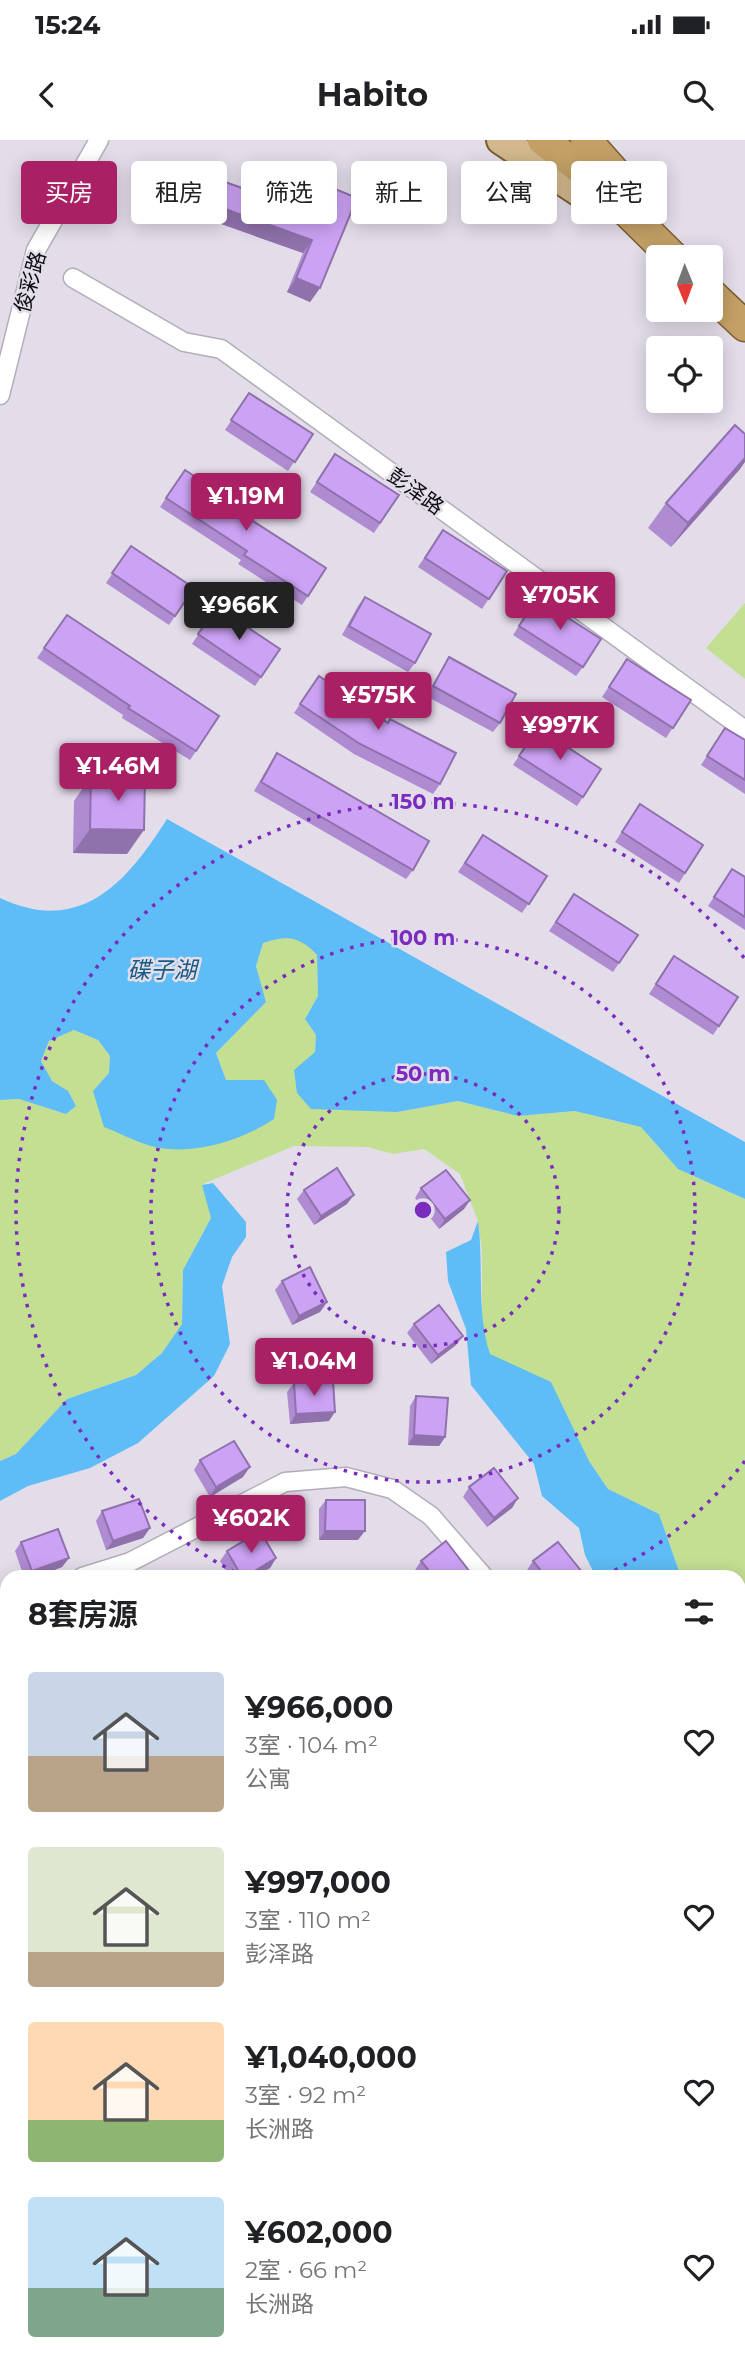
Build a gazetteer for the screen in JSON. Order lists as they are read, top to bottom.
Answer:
{
  "streets": {
    "street": ["俊彩路", "彭泽路"]
  },
  "water": ["碟子湖"],
  "north": "bottom",
  "page": {
    "status": "15:24",
    "header": "Habito",
    "chip": [
      "买房",
      "租房",
      "筛选",
      "新上",
      "公寓",
      "住宅"
    ],
    "price": [
      "¥1.19M",
      "¥705K",
      "¥966K",
      "¥575K",
      "¥997K",
      "¥1.46M",
      "¥1.04M",
      "¥602K"
    ],
    "heading": "8套房源",
    "list": [
      {
        "name": "¥966,000",
        "note": "3室 · 104 m² · 公寓"
      },
      {
        "name": "¥997,000",
        "note": "3室 · 110 m² · 彭泽路"
      },
      {
        "name": "¥1,040,000",
        "note": "3室 · 92 m² · 长洲路"
      },
      {
        "name": "¥602,000",
        "note": "2室 · 66 m² · 长洲路"
      }
    ]
  },
  "rings": ["150 m", "100 m", "50 m"]
}
